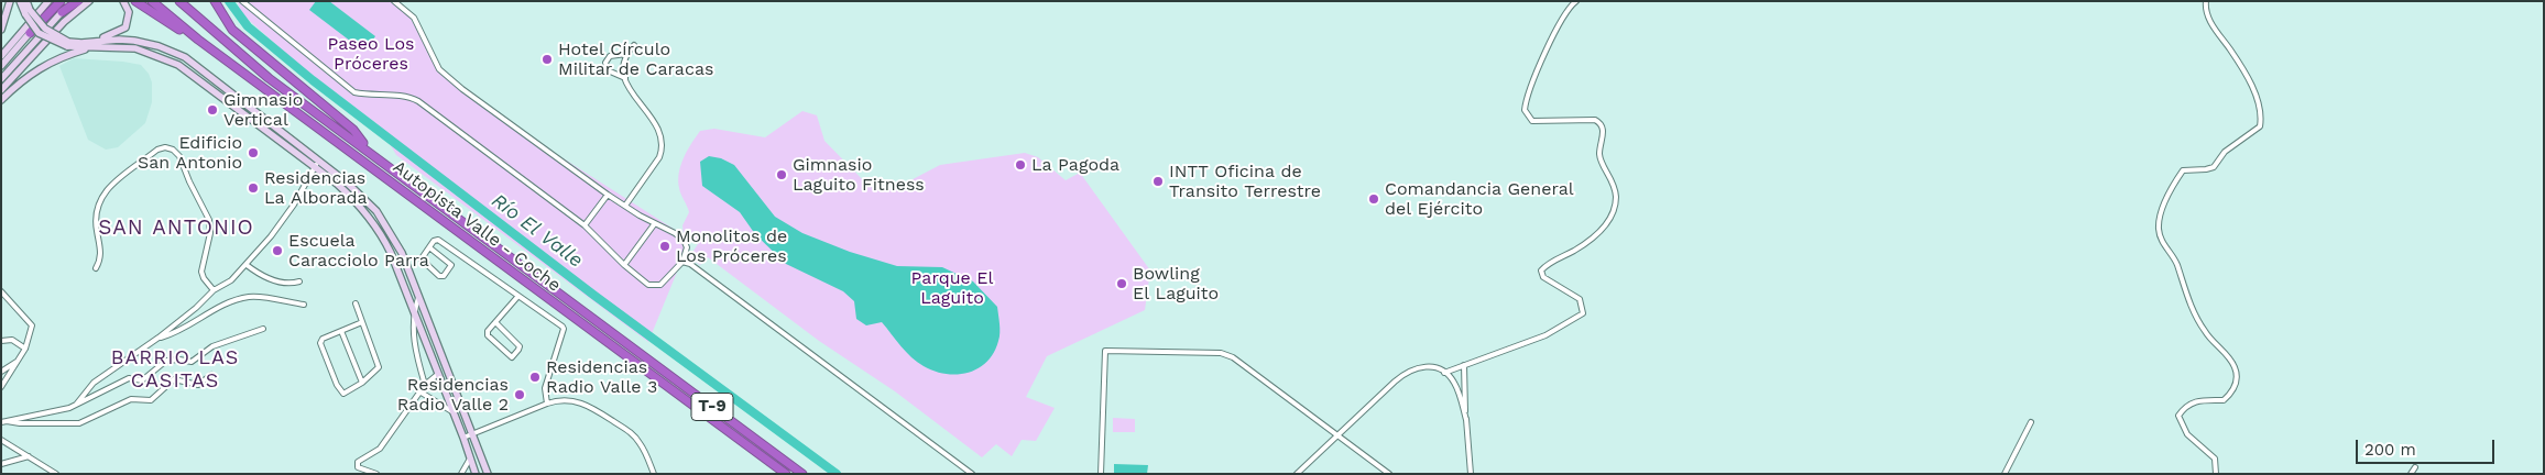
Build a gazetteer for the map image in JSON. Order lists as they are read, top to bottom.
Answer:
{
  "streets": {
    "highway": ["Autopista Valle - Coche", "T-9"]
  },
  "crossings": [
    ["Autopista Valle - Coche", "T-9"]
  ],
  "districts": ["SAN ANTONIO", "BARRIO LAS CASITAS"],
  "water": ["Río El Valle"],
  "parks": ["Paseo Los Próceres", "Parque El Laguito"],
  "places": [
    "Hotel Círculo Militar de Caracas",
    "Gimnasio Vertical",
    "Edificio San Antonio",
    "La Pagoda",
    "Gimnasio Laguito Fitness",
    "INTT Oficina de Transito Terrestre",
    "Residencias La Alborada",
    "Comandancia General del Ejército",
    "Monolitos de Los Próceres",
    "Escuela Caracciolo Parra",
    "Bowling El Laguito",
    "Residencias Radio Valle 3",
    "Residencias Radio Valle 2"
  ],
  "scale_bar": "200 m"
}
